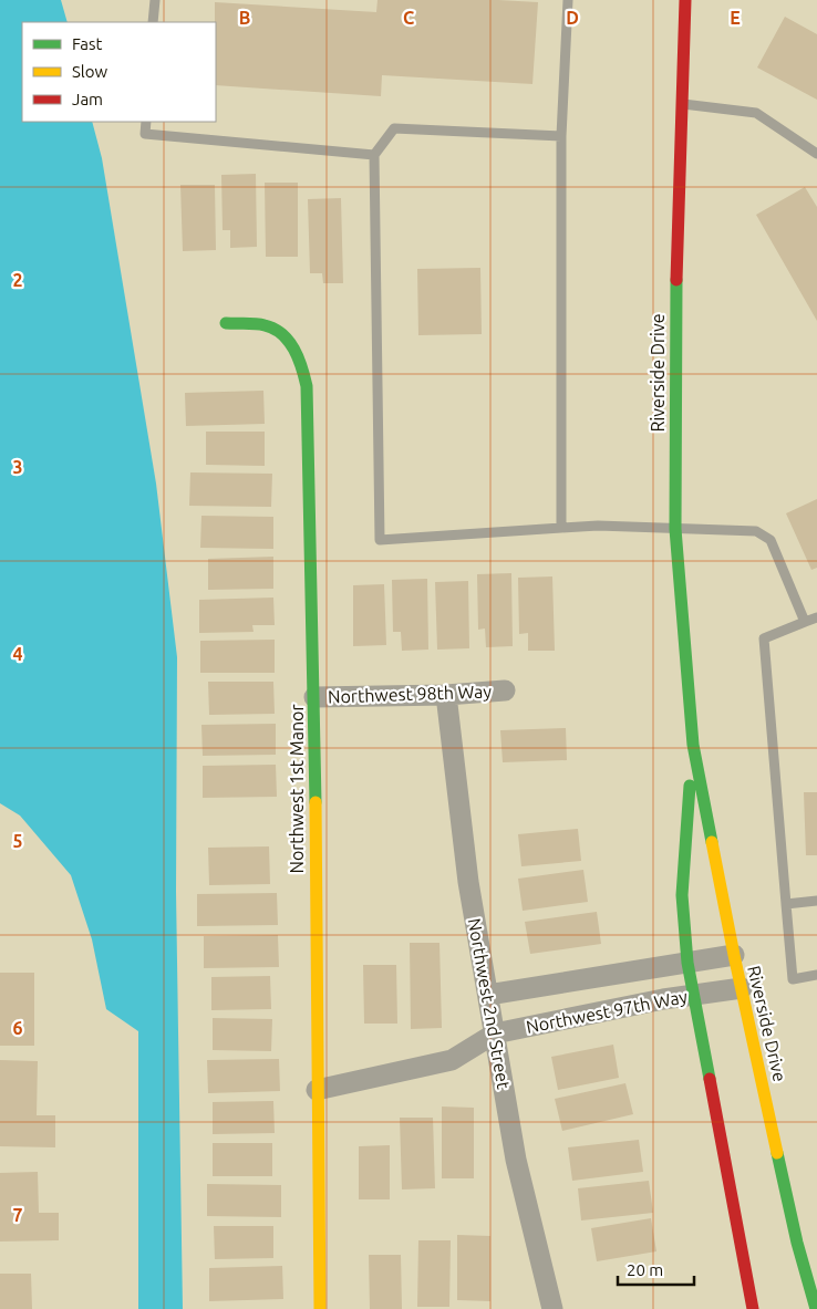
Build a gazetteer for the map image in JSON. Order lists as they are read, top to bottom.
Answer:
{
  "streets": {
    "street": [
      "Riverside Drive",
      "Northwest 98th Way",
      "Northwest 1st Manor",
      "Northwest 2nd Street",
      "Northwest 97th Way"
    ]
  },
  "crossings": [
    ["Riverside Drive", "Northwest 97th Way"],
    ["Northwest 98th Way", "Northwest 1st Manor"],
    ["Northwest 98th Way", "Northwest 2nd Street"],
    ["Northwest 1st Manor", "Northwest 97th Way"],
    ["Northwest 2nd Street", "Northwest 97th Way"]
  ],
  "legend": ["Fast", "Slow", "Jam"],
  "scale_bar": "20 m",
  "grid": {
    "columns": [
      "B",
      "C",
      "D",
      "E"
    ],
    "rows": [
      "2",
      "3",
      "4",
      "5",
      "6",
      "7"
    ]
  }
}
